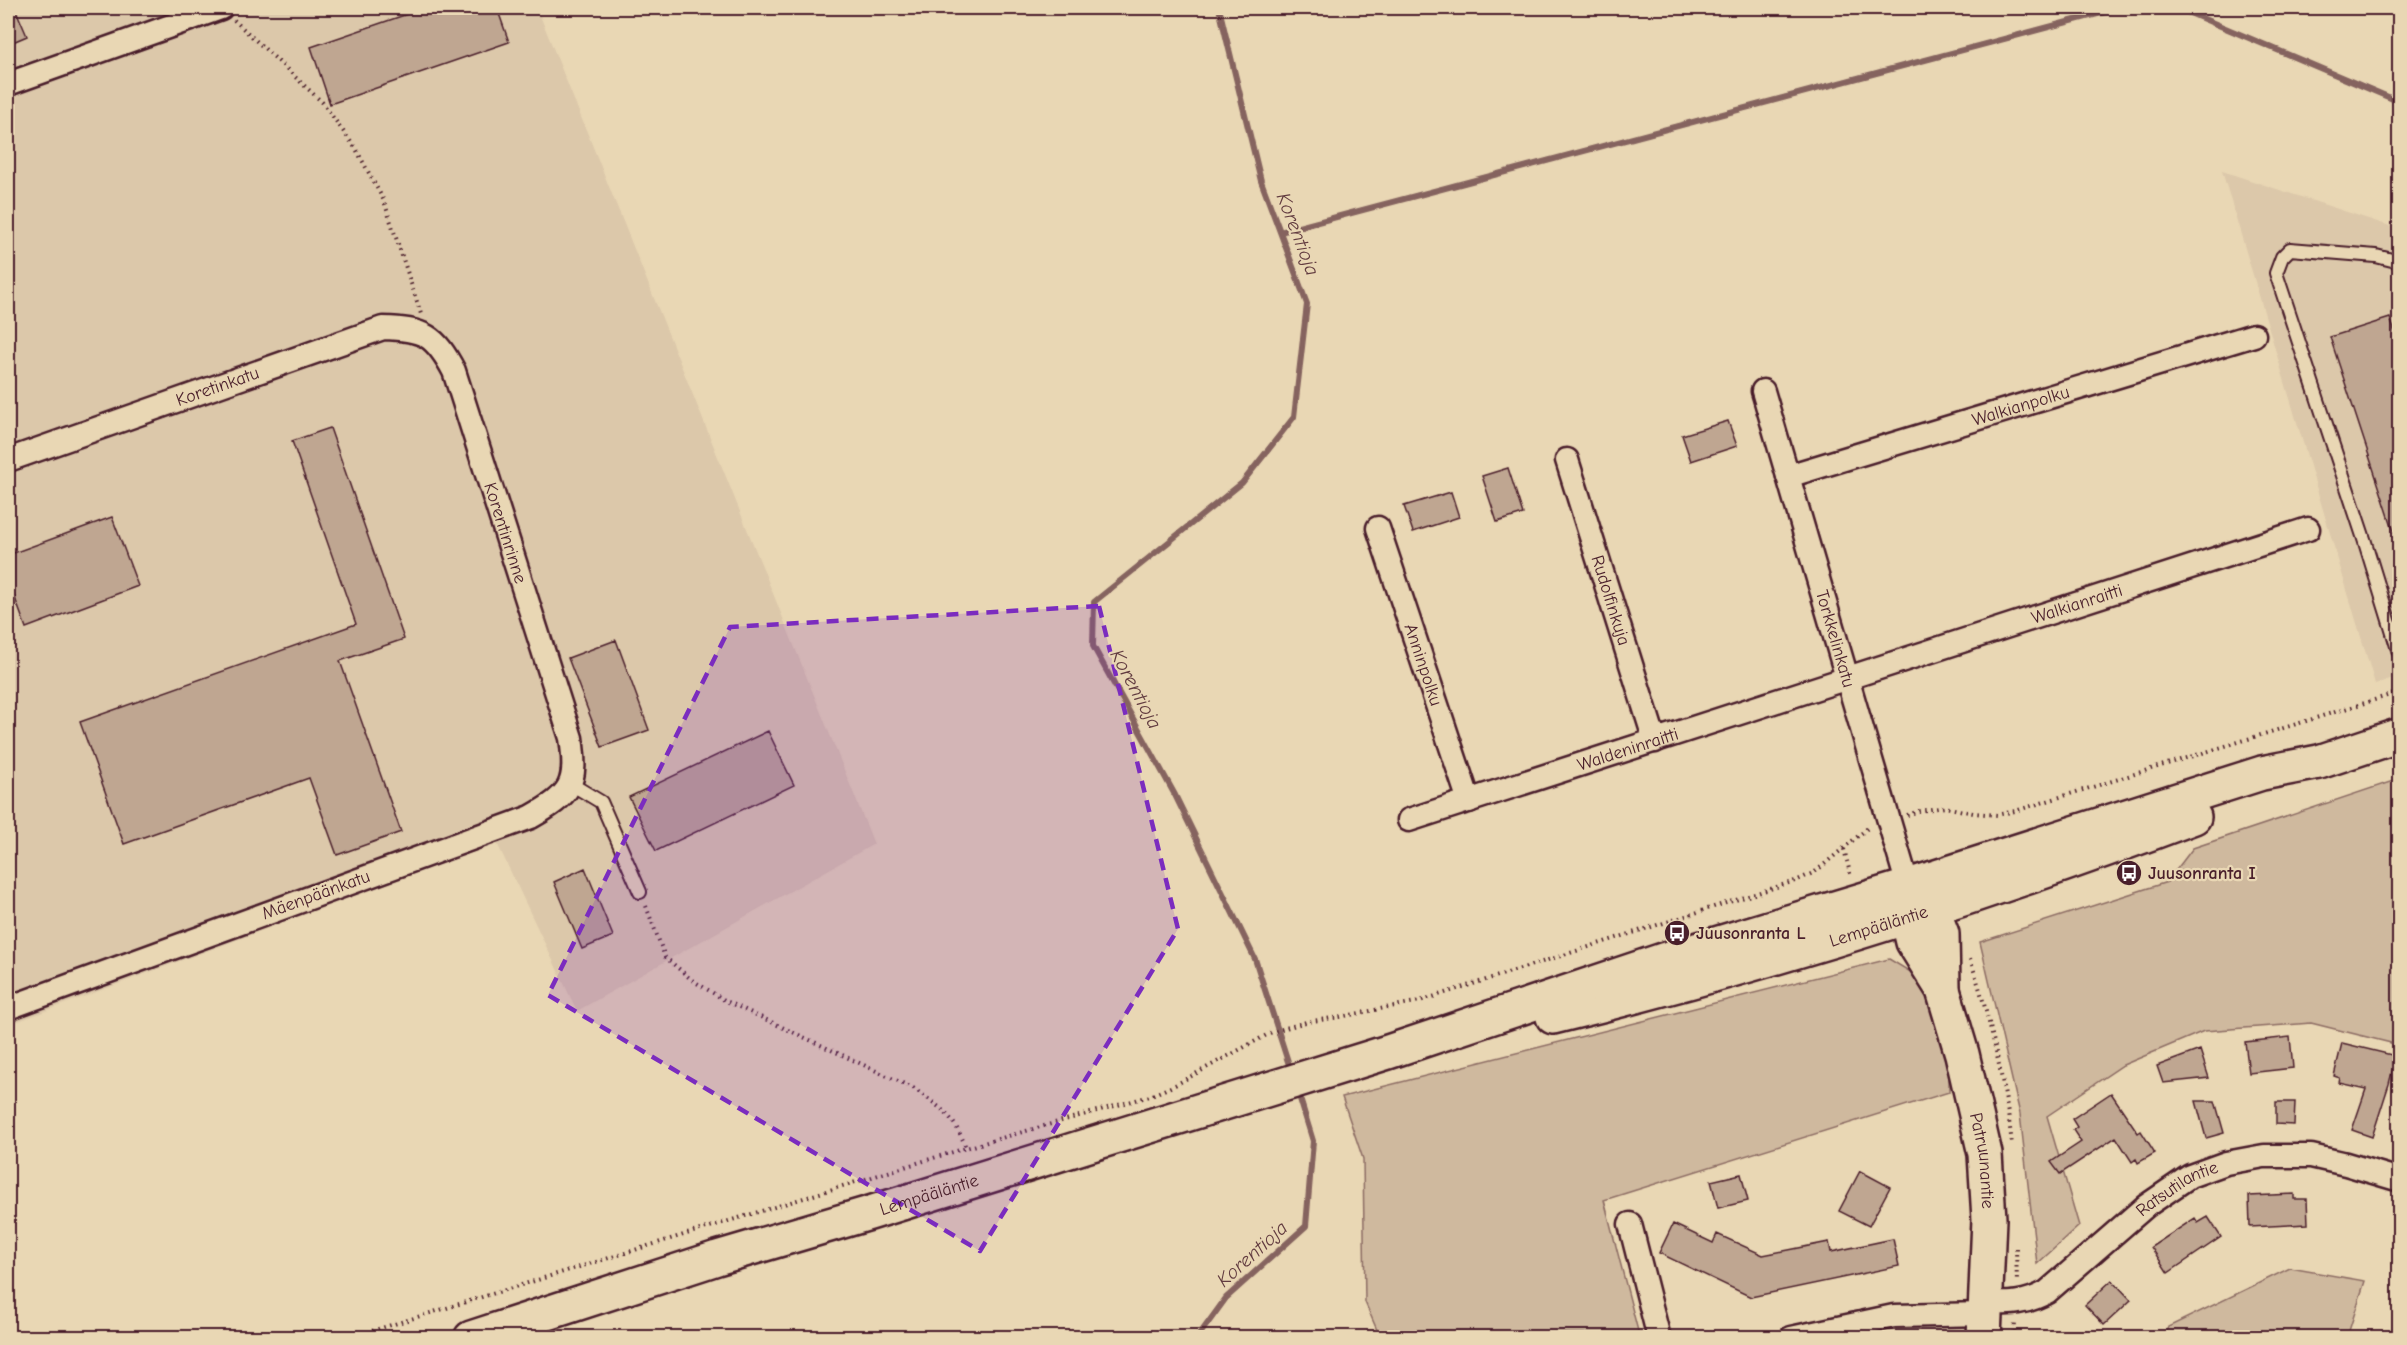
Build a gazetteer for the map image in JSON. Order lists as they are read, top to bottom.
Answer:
{
  "streets": {
    "main road": ["Lempääläntie", "Patruunantie"],
    "street": [
      "Koretinkatu",
      "Walkianpolku",
      "Korentinrinne",
      "Rudolfinkuja",
      "Walkianraitti",
      "Torkkelinkatu",
      "Anninpolku",
      "Waldeninraitti",
      "Mäenpäänkatu",
      "Ratsutilantie"
    ]
  },
  "crossings": [
    ["Koretinkatu", "Korentinrinne"],
    ["Walkianpolku", "Torkkelinkatu"],
    ["Korentinrinne", "Mäenpäänkatu"],
    ["Rudolfinkuja", "Waldeninraitti"],
    ["Walkianraitti", "Torkkelinkatu"],
    ["Walkianraitti", "Waldeninraitti"],
    ["Torkkelinkatu", "Waldeninraitti"],
    ["Torkkelinkatu", "Lempääläntie"],
    ["Torkkelinkatu", "Patruunantie"],
    ["Anninpolku", "Waldeninraitti"],
    ["Lempääläntie", "Patruunantie"],
    ["Patruunantie", "Ratsutilantie"]
  ],
  "water": ["Korentioja"],
  "places": {
    "bus stop": ["Juusonranta I", "Juusonranta L"]
  }
}
